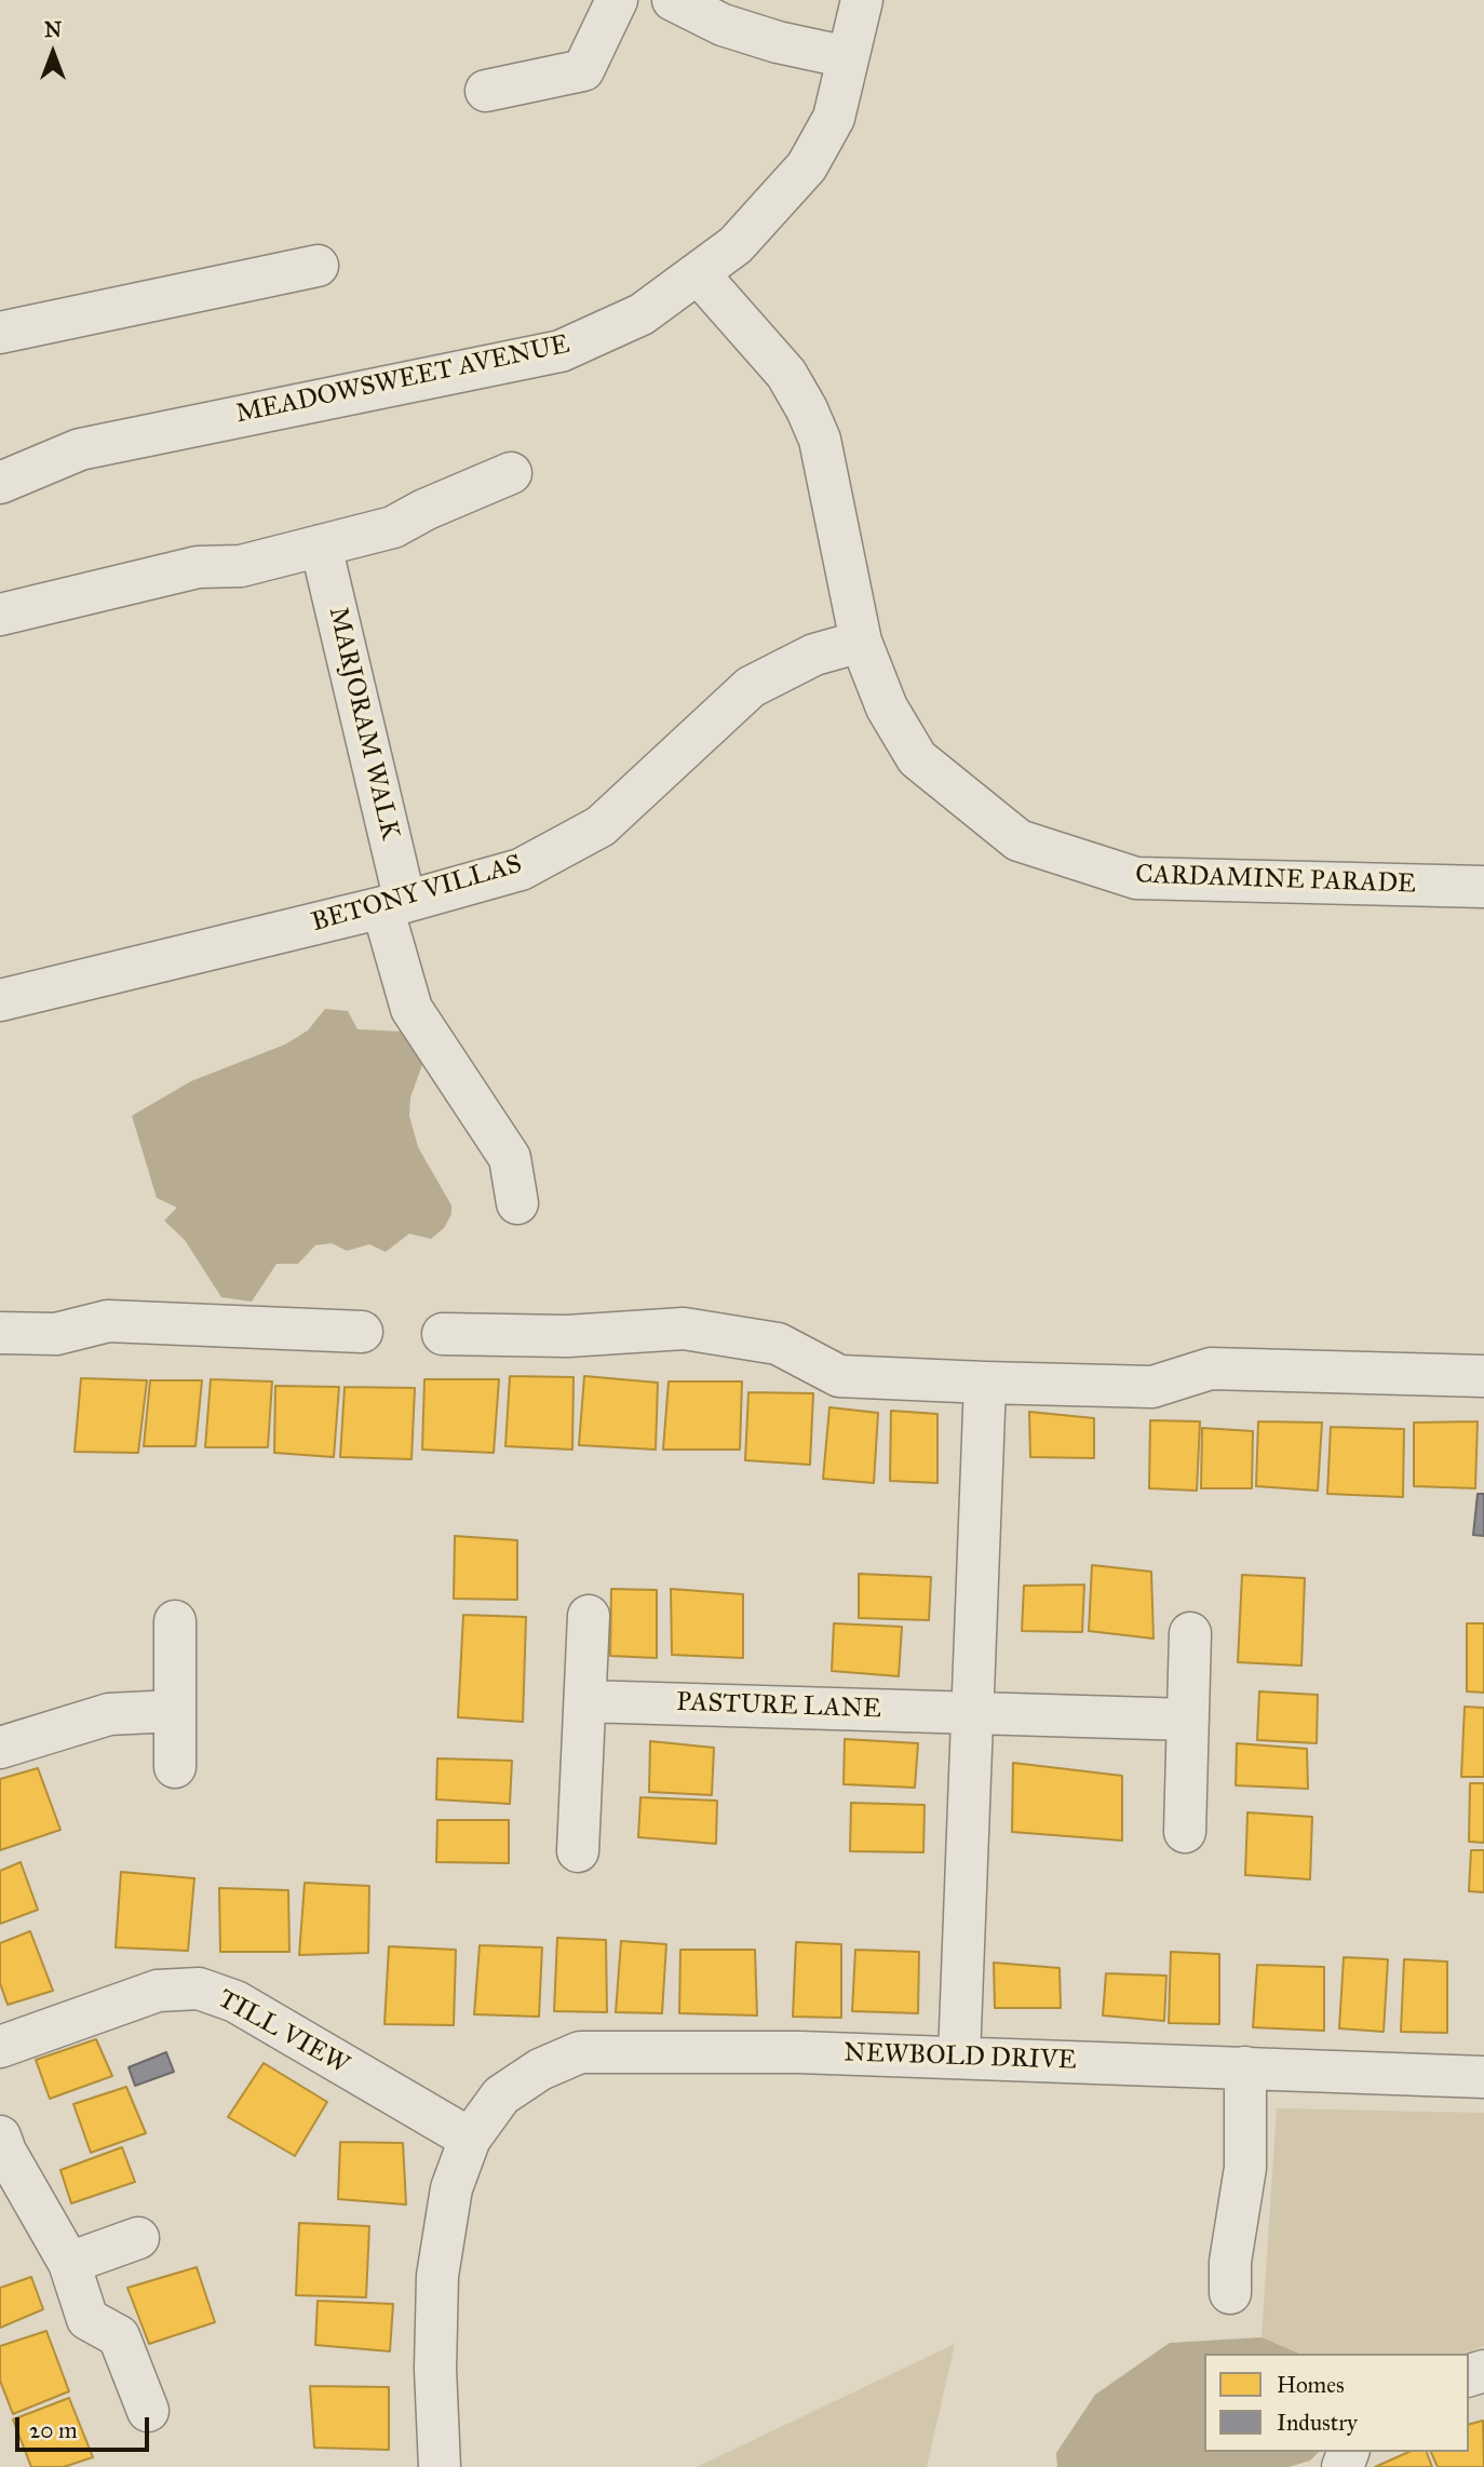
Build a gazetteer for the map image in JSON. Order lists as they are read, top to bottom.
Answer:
{
  "streets": {
    "street": [
      "MEADOWSWEET AVENUE",
      "MARJORAM WALK",
      "CARDAMINE PARADE",
      "BETONY VILLAS",
      "PASTURE LANE",
      "TILL VIEW",
      "NEWBOLD DRIVE"
    ]
  },
  "crossings": [
    ["MEADOWSWEET AVENUE", "CARDAMINE PARADE"],
    ["MARJORAM WALK", "BETONY VILLAS"],
    ["CARDAMINE PARADE", "BETONY VILLAS"],
    ["TILL VIEW", "NEWBOLD DRIVE"]
  ],
  "legend": ["Homes", "Industry"],
  "scale_bar": "20 m",
  "north": "top"
}
